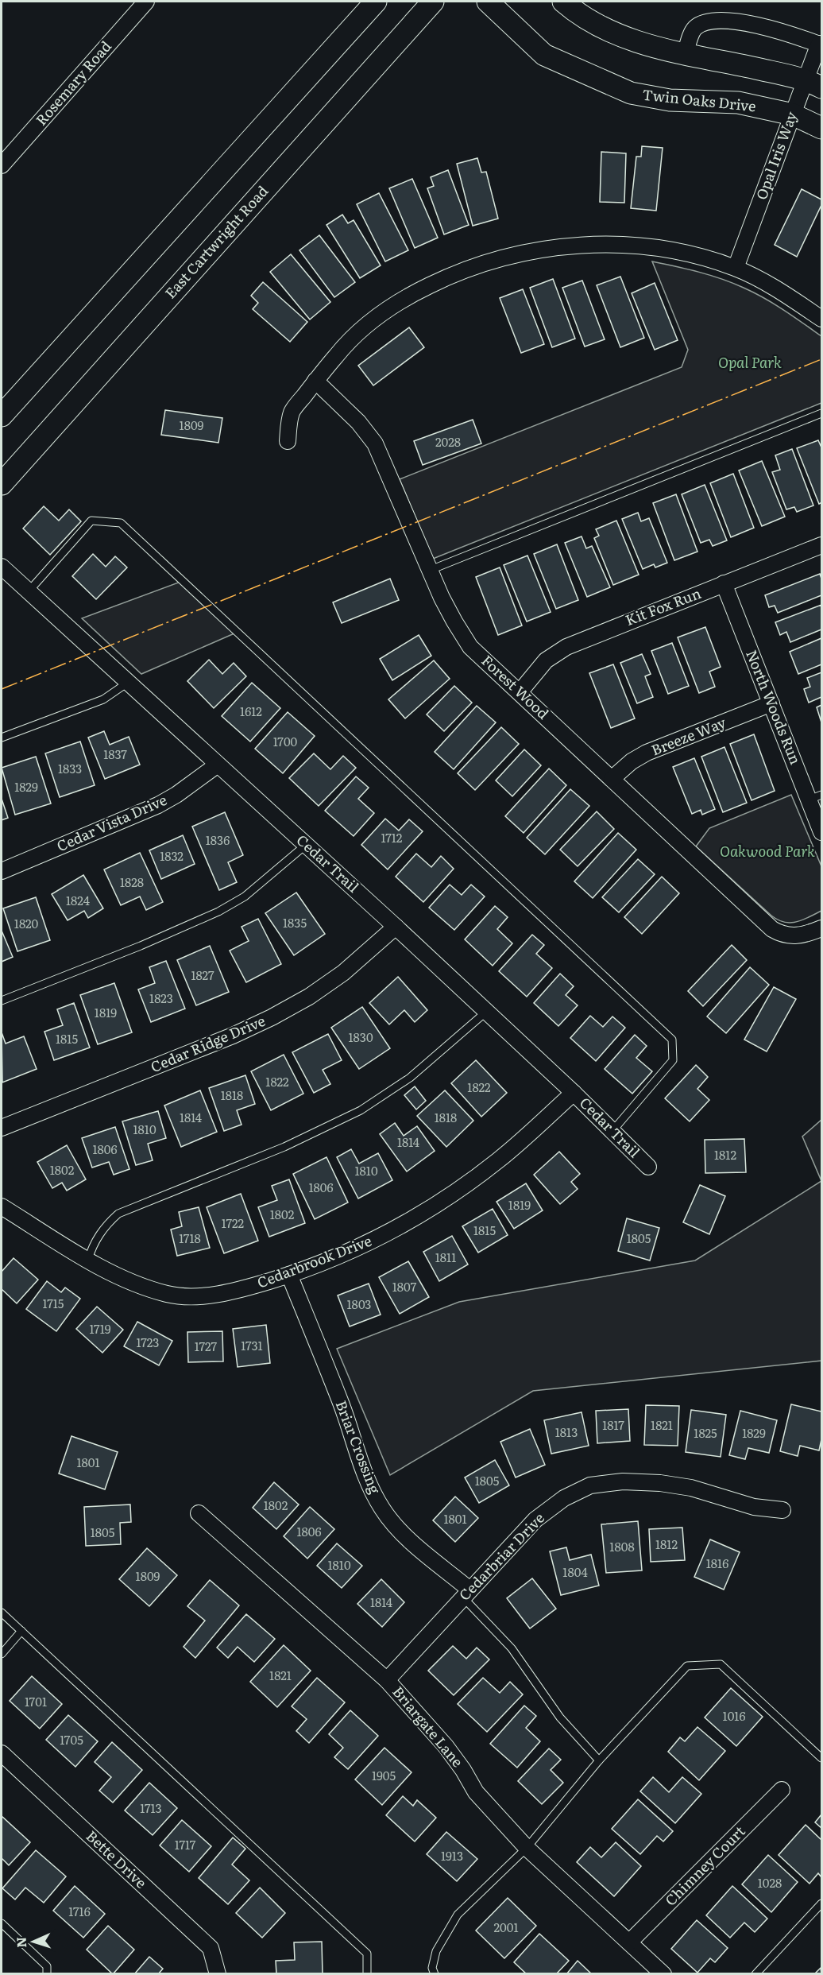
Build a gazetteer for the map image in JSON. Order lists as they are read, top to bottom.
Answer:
{
  "streets": {
    "main road": ["Twin Oaks Drive", "East Cartwright Road"],
    "street": [
      "Rosemary Road",
      "Opal Iris Way",
      "Kit Fox Run",
      "Forest Wood",
      "North Woods Run",
      "Breeze Way",
      "Cedar Vista Drive",
      "Cedar Trail",
      "Cedar Ridge Drive",
      "Cedarbrook Drive",
      "Briar Crossing",
      "Cedarbriar Drive",
      "Briargate Lane",
      "Bette Drive",
      "Chimney Court"
    ]
  },
  "crossings": [
    ["Twin Oaks Drive", "Opal Iris Way"],
    ["Kit Fox Run", "Forest Wood"],
    ["Kit Fox Run", "North Woods Run"],
    ["Forest Wood", "Breeze Way"],
    ["North Woods Run", "Breeze Way"],
    ["Cedar Vista Drive", "Cedar Trail"],
    ["Cedar Trail", "Cedar Ridge Drive"],
    ["Cedar Trail", "Cedarbrook Drive"],
    ["Cedarbrook Drive", "Briar Crossing"],
    ["Briar Crossing", "Cedarbriar Drive"],
    ["Cedarbriar Drive", "Briargate Lane"],
    ["Briargate Lane", "Chimney Court"]
  ],
  "parks": ["Opal Park", "Oakwood Park"],
  "house_numbers": [
    "1809",
    "2028",
    "1612",
    "1700",
    "1837",
    "1833",
    "1829",
    "1712",
    "1836",
    "1832",
    "1828",
    "1824",
    "1835",
    "1820",
    "1827",
    "1823",
    "1819",
    "1830",
    "1815",
    "1822",
    "1822",
    "1818",
    "1814",
    "1818",
    "1810",
    "1814",
    "1806",
    "1812",
    "1802",
    "1810",
    "1806",
    "1819",
    "1802",
    "1722",
    "1815",
    "1718",
    "1805",
    "1811",
    "1807",
    "1715",
    "1803",
    "1719",
    "1723",
    "1731",
    "1727",
    "1817",
    "1821",
    "1813",
    "1825",
    "1829",
    "1801",
    "1805",
    "1802",
    "1801",
    "1806",
    "1805",
    "1812",
    "1808",
    "1816",
    "1810",
    "1804",
    "1809",
    "1814",
    "1821",
    "1701",
    "1016",
    "1705",
    "1905",
    "1713",
    "1717",
    "1913",
    "1028",
    "1716",
    "2001"
  ],
  "north": "left"
}
